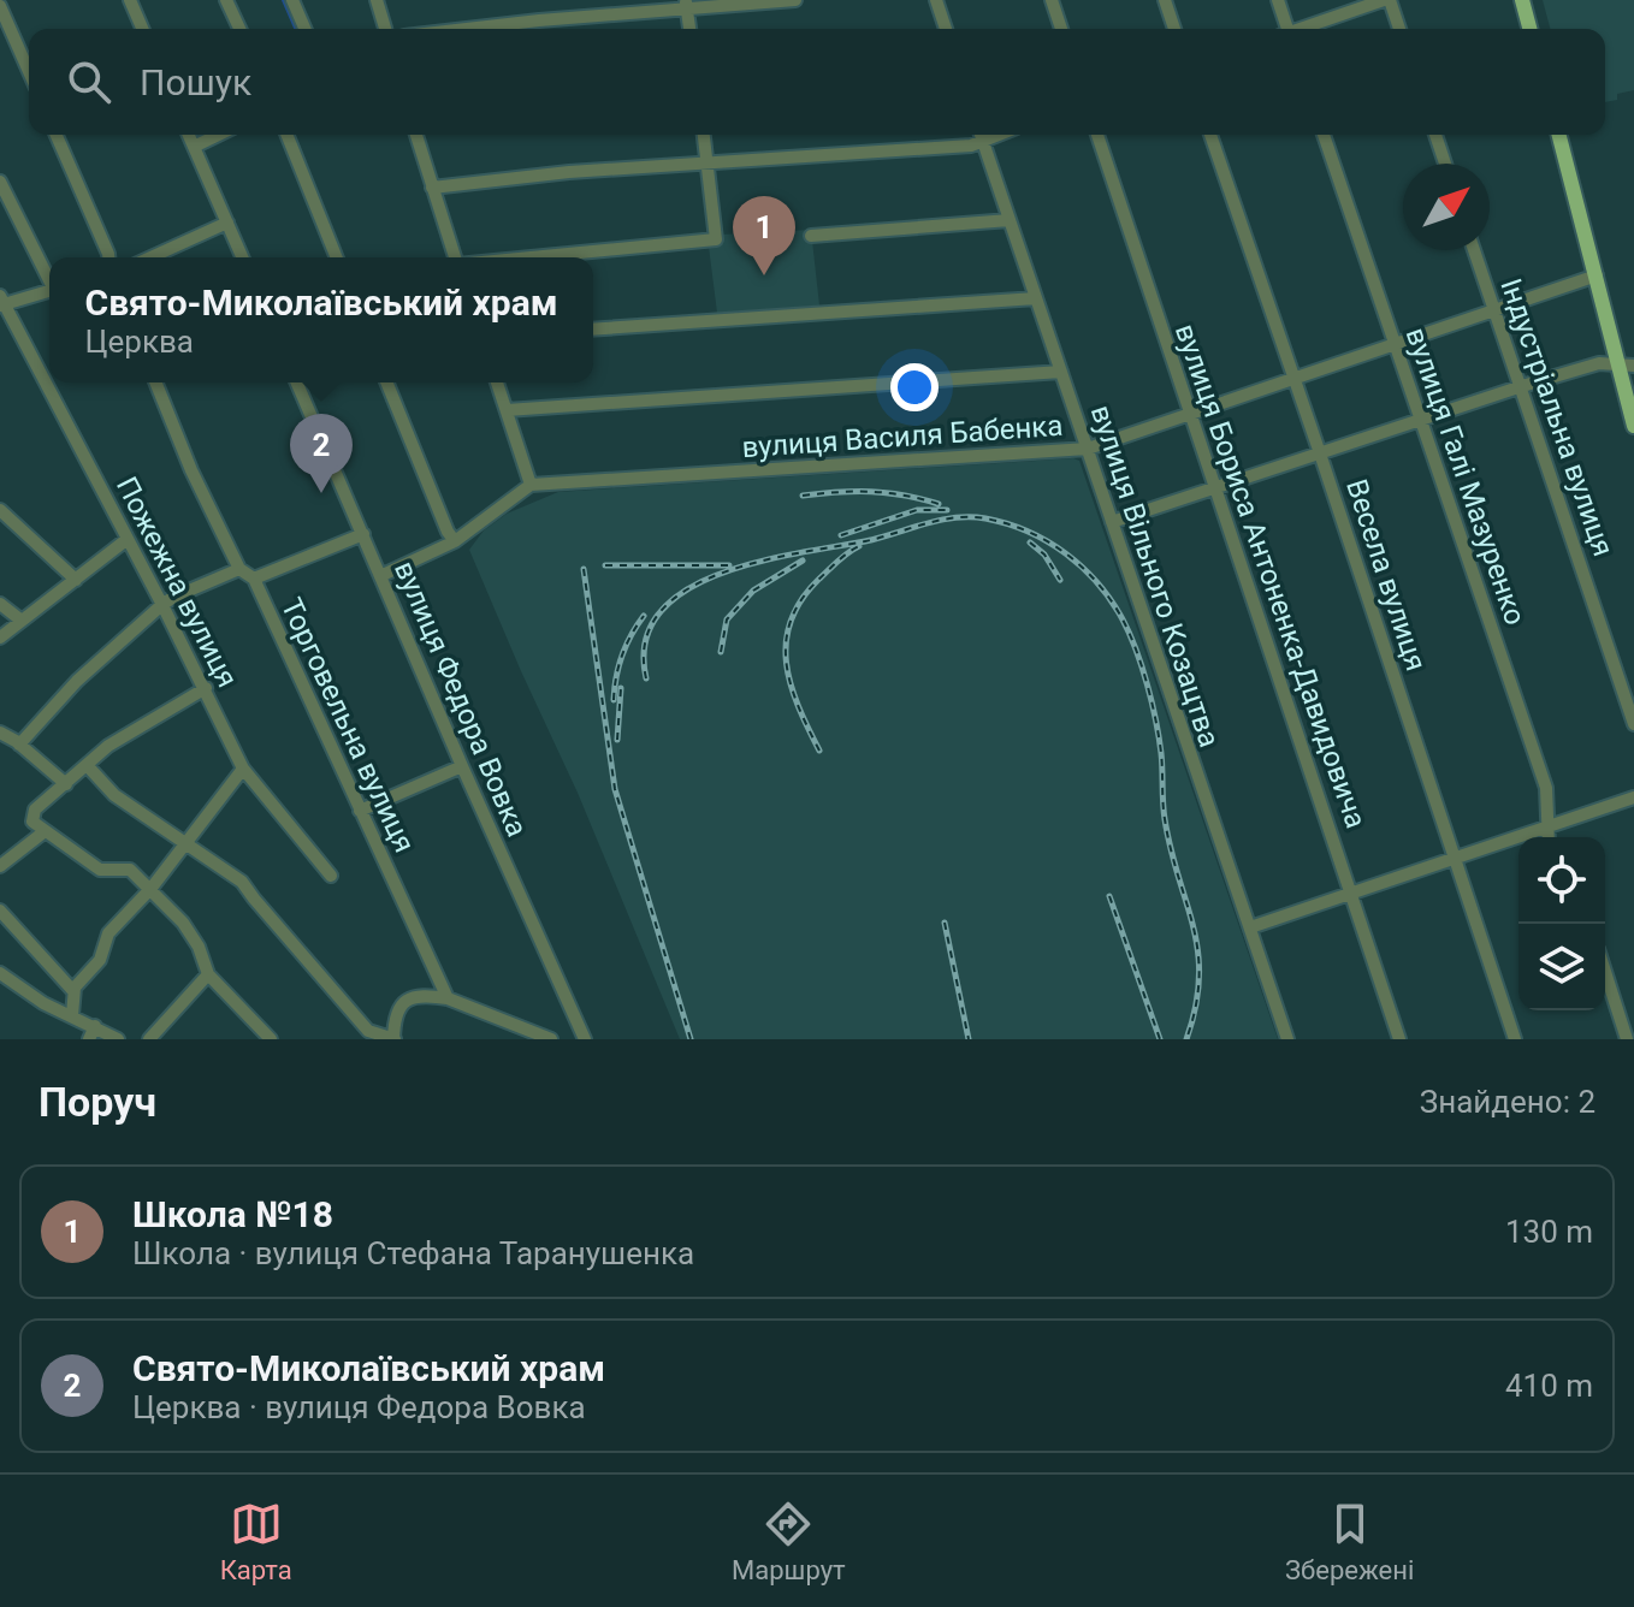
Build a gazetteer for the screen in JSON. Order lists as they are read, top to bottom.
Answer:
{
  "streets": {
    "street": [
      "Індустріальна вулиця",
      "вулиця Василя Бабенка",
      "вулиця Галі Мазуренко",
      "Весела вулиця",
      "вулиця Вільного Козацтва",
      "вулиця Бориса Антоненка-Давидовича",
      "Пожежна вулиця",
      "вулиця Федора Вовка",
      "Торговельна вулиця"
    ]
  },
  "crossings": [
    ["Індустріальна вулиця", "вулиця Василя Бабенка"],
    ["вулиця Василя Бабенка", "вулиця Галі Мазуренко"],
    ["вулиця Василя Бабенка", "Весела вулиця"],
    ["вулиця Василя Бабенка", "вулиця Вільного Козацтва"],
    ["вулиця Василя Бабенка", "вулиця Бориса Антоненка-Давидовича"]
  ],
  "north": "top right",
  "page": {
    "search": "Пошук",
    "pins": ["1", "2"],
    "popup": ["Свято-Миколаївський храм", "Церква"],
    "heading": ["Поруч", "Знайдено: 2"],
    "list": [
      {
        "mark": "1",
        "name": "Школа №18",
        "note": "Школа · вулиця Стефана Таранушенка",
        "value": "130 m"
      },
      {
        "mark": "2",
        "name": "Свято-Миколаївський храм",
        "note": "Церква · вулиця Федора Вовка",
        "value": "410 m"
      }
    ],
    "nav": ["Карта", "Маршрут", "Збережені"]
  }
}
